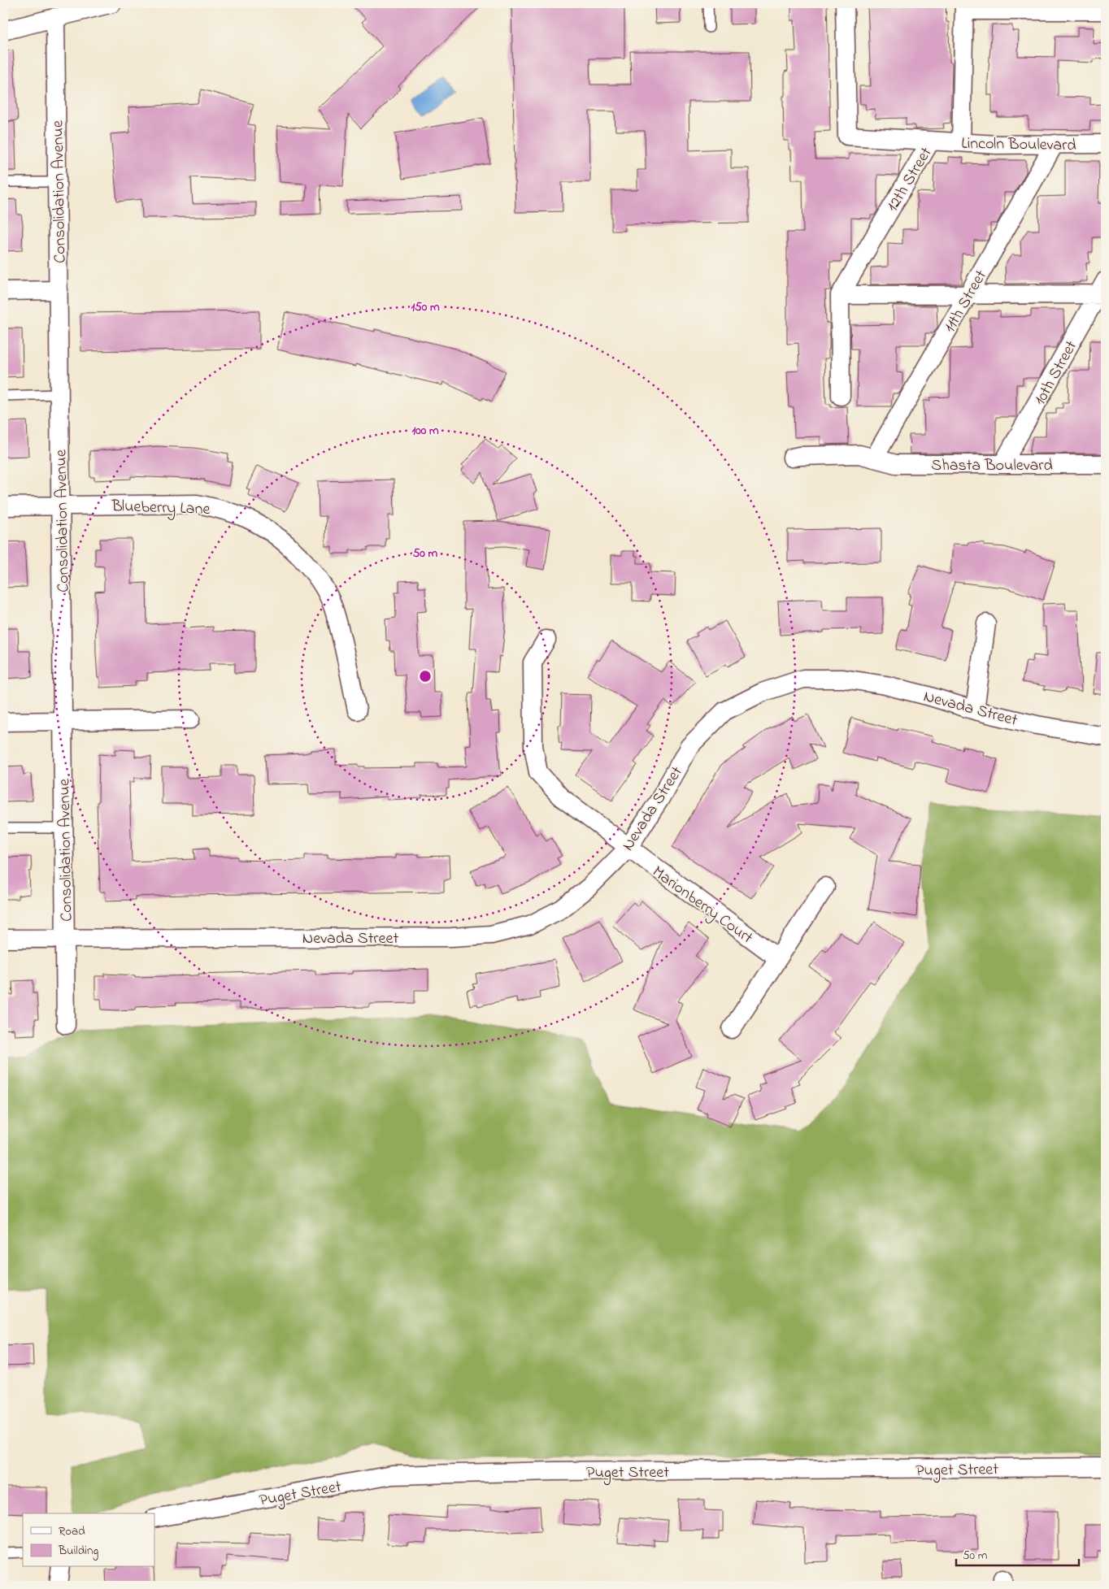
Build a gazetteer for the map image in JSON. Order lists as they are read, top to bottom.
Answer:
{
  "streets": {
    "street": [
      "Lincoln Boulevard",
      "12th Street",
      "Consolidation Avenue",
      "11th Street",
      "10th Street",
      "Shasta Boulevard",
      "Blueberry Lane",
      "Nevada Street",
      "Marionberry Court",
      "Puget Street"
    ]
  },
  "crossings": [
    ["Lincoln Boulevard", "12th Street"],
    ["Lincoln Boulevard", "11th Street"],
    ["Consolidation Avenue", "Blueberry Lane"],
    ["Consolidation Avenue", "Nevada Street"],
    ["11th Street", "Shasta Boulevard"],
    ["10th Street", "Shasta Boulevard"],
    ["Nevada Street", "Marionberry Court"]
  ],
  "legend": ["Road", "Building"],
  "scale_bar": "50 m",
  "rings": ["150 m", "100 m", "50 m"]
}
